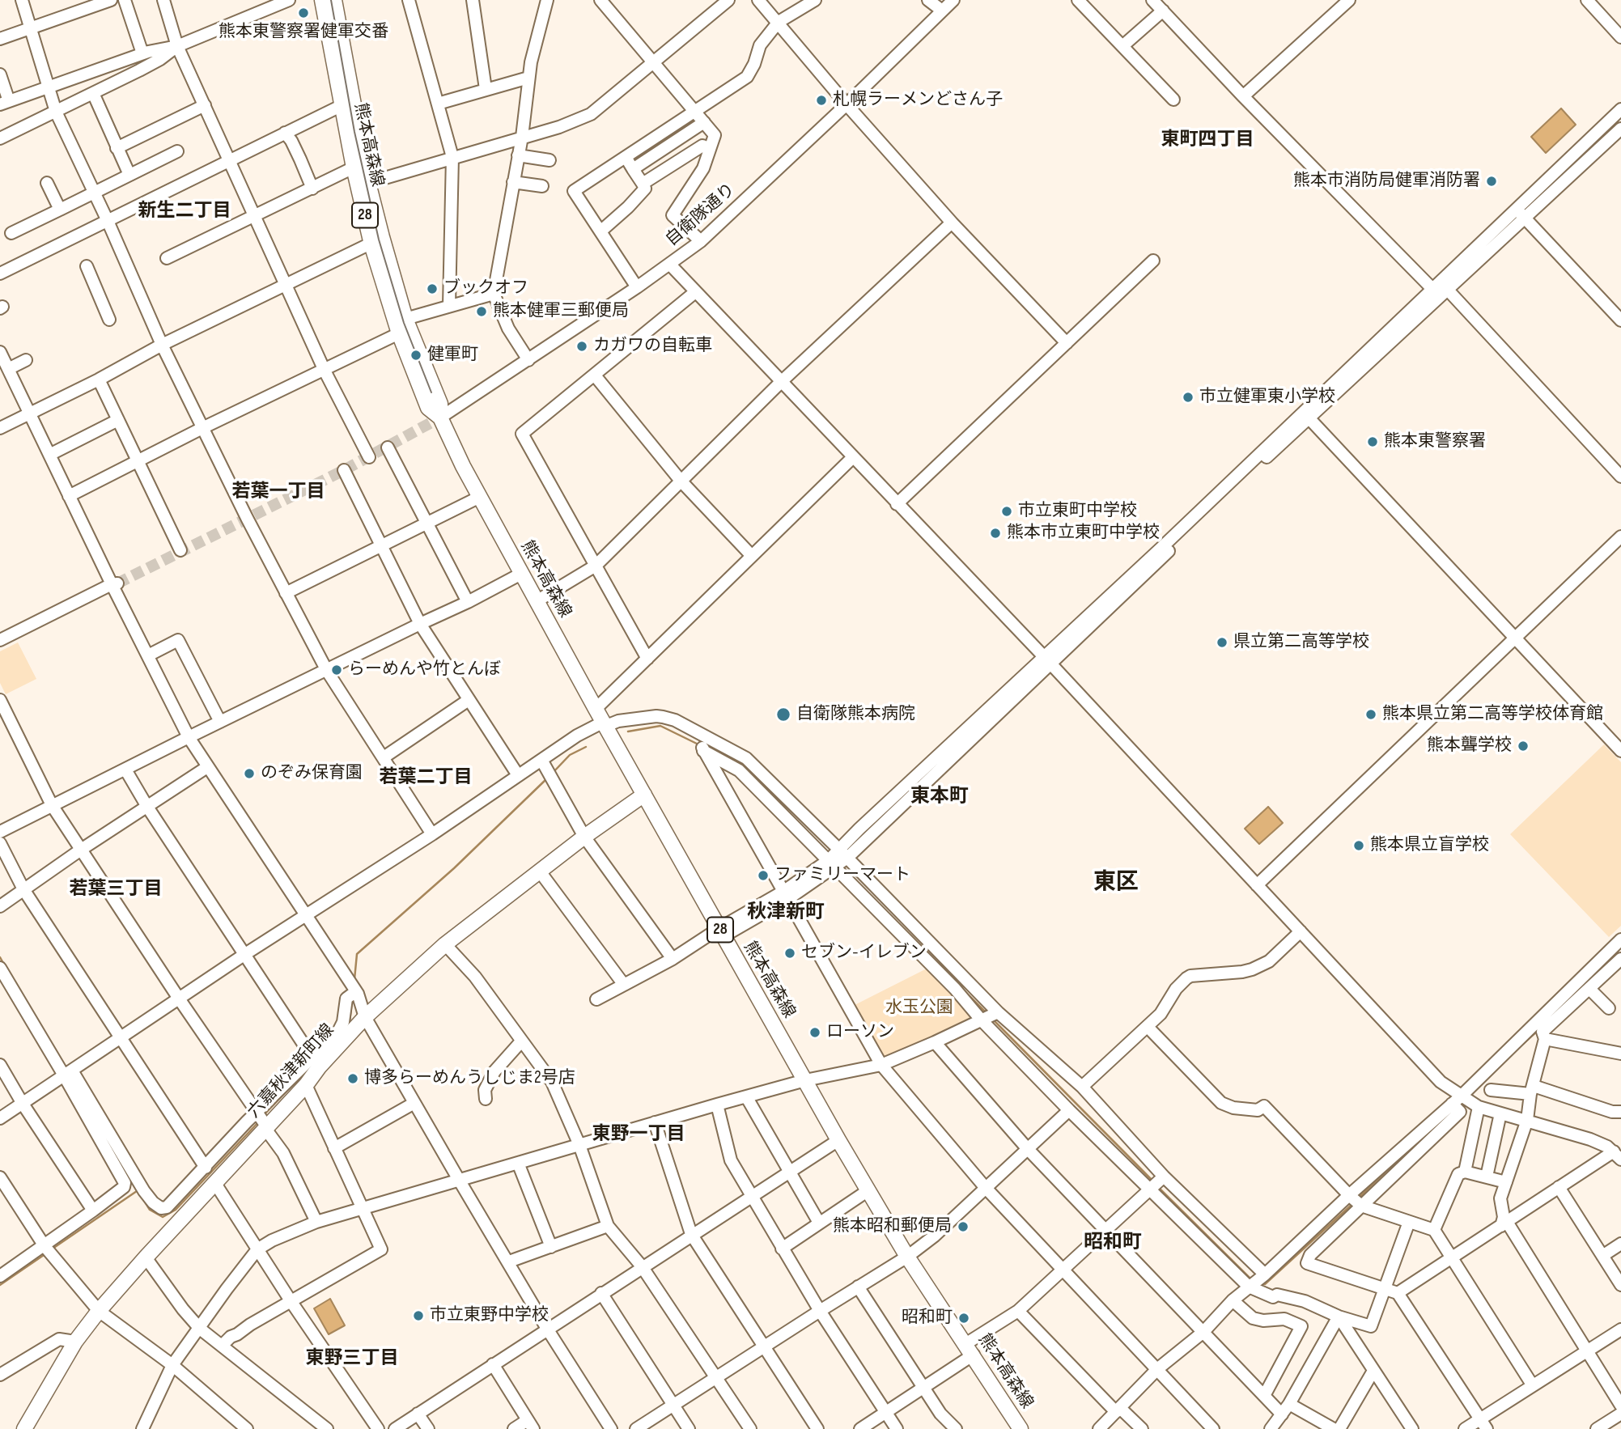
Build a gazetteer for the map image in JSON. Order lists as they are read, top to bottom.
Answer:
{
  "streets": {
    "main road": ["熊本高森線", "28", "六嘉秋津新町線"],
    "street": ["自衛隊通り"]
  },
  "crossings": [
    ["熊本高森線", "自衛隊通り"],
    ["熊本高森線", "六嘉秋津新町線"]
  ],
  "districts": [
    "東町四丁目",
    "新生二丁目",
    "若葉一丁目",
    "若葉二丁目",
    "東本町",
    "東区",
    "若葉三丁目",
    "秋津新町",
    "東野一丁目",
    "昭和町",
    "東野三丁目"
  ],
  "parks": ["水玉公園"],
  "places": [
    "熊本東警察署健軍交番",
    "札幌ラーメンどさん子",
    "熊本市消防局健軍消防署",
    "ブックオフ",
    "熊本健軍三郵便局",
    "カガワの自転車",
    "健軍町",
    "市立健軍東小学校",
    "熊本東警察署",
    "市立東町中学校",
    "熊本市立東町中学校",
    "県立第二高等学校",
    "らーめんや竹とんぼ",
    "自衛隊熊本病院",
    "熊本県立第二高等学校体育館",
    "熊本聾学校",
    "のぞみ保育園",
    "熊本県立盲学校",
    "ファミリーマート",
    "セブン-イレブン",
    "ローソン",
    "博多らーめんうしじま2号店",
    "熊本昭和郵便局",
    "市立東野中学校",
    "昭和町"
  ]
}
